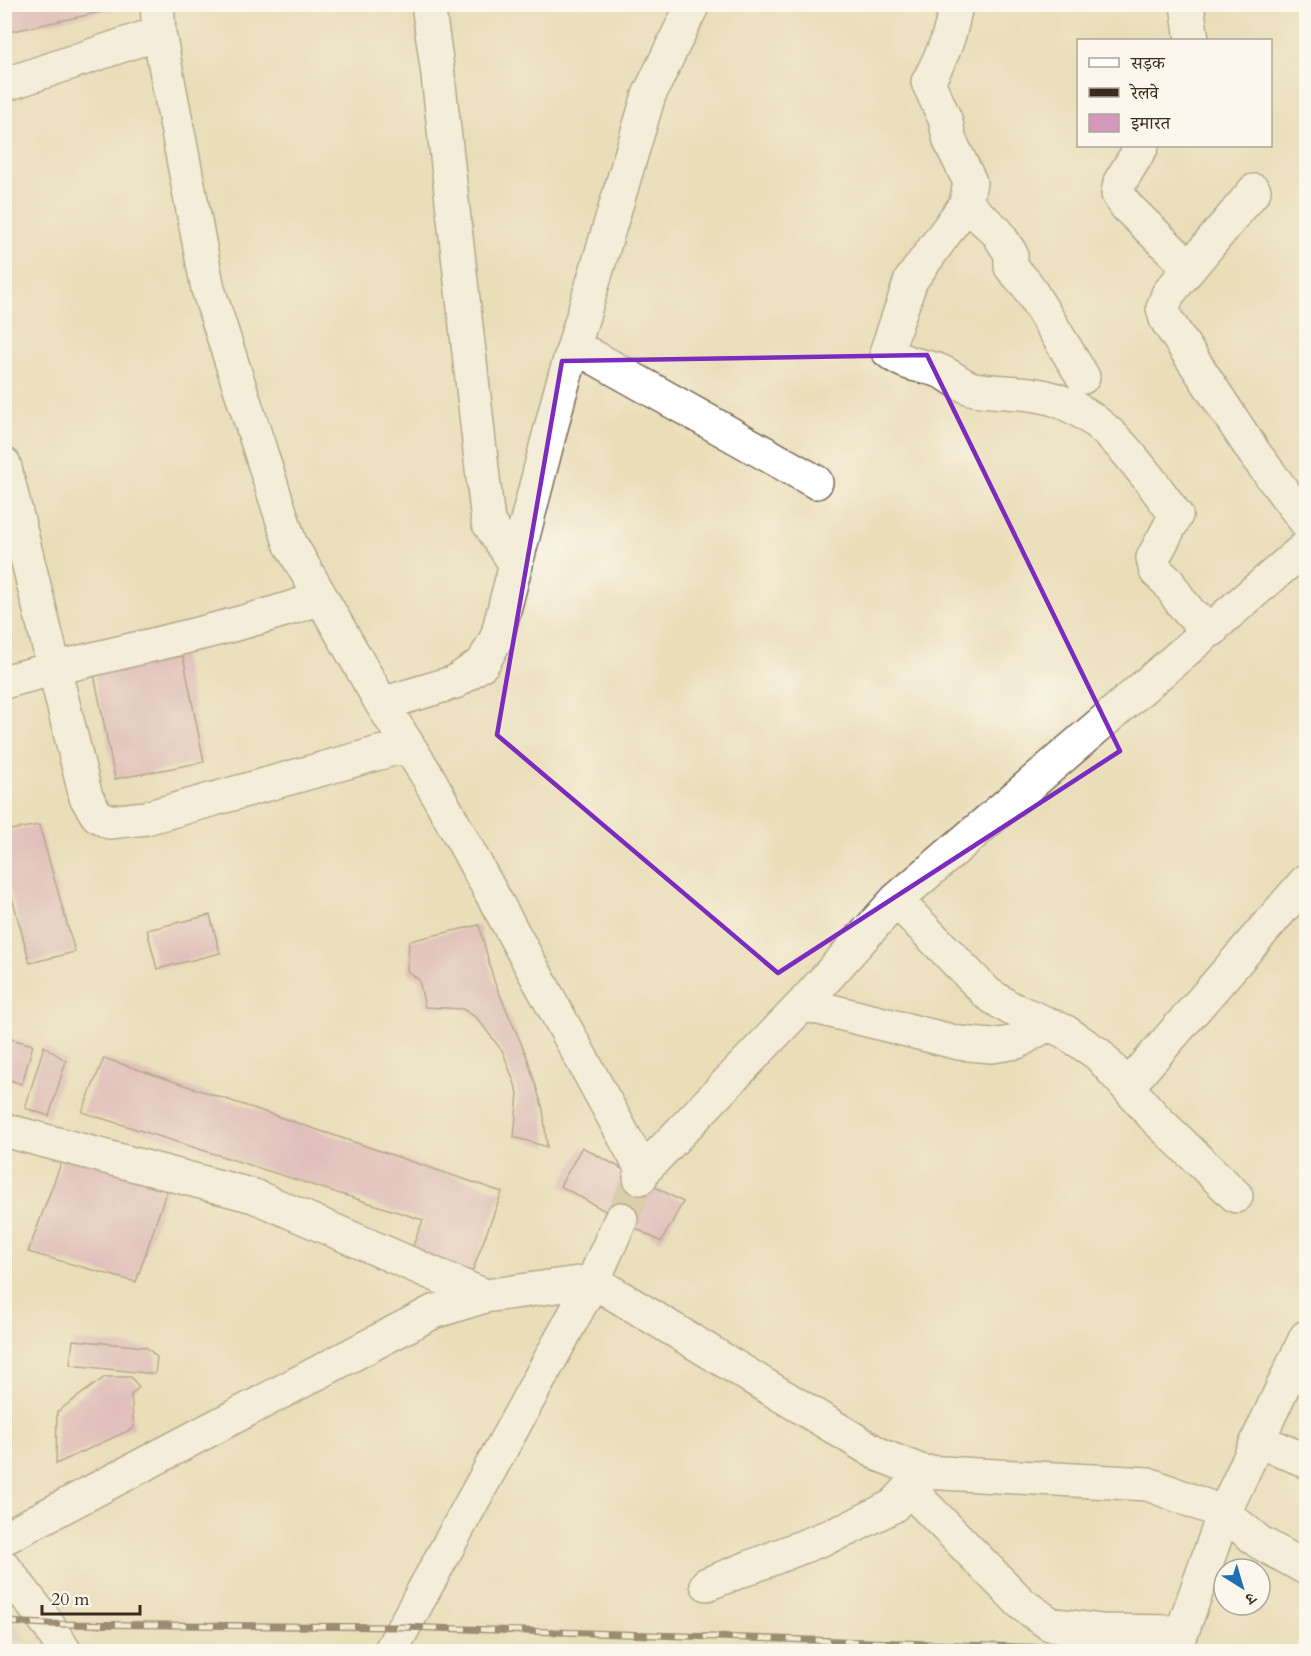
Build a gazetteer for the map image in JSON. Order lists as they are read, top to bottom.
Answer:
{
  "legend": ["सड़क", "रेलवे", "इमारत"],
  "scale_bar": "20 m",
  "north": "bottom right"
}
